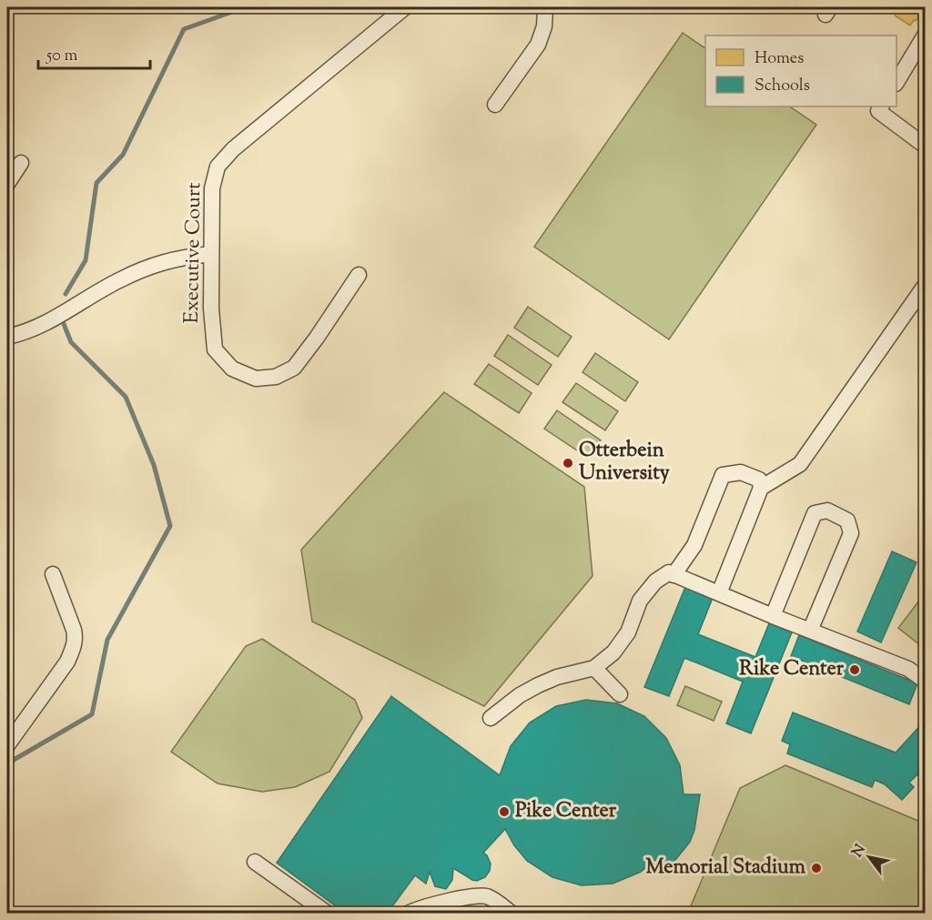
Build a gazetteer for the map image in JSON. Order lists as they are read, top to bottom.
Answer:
{
  "streets": {
    "street": ["Executive Court"]
  },
  "places": [
    "Otterbein University",
    "Rike Center",
    "Pike Center",
    "Memorial Stadium"
  ],
  "legend": ["Homes", "Schools"],
  "scale_bar": "50 m",
  "north": "top left"
}
